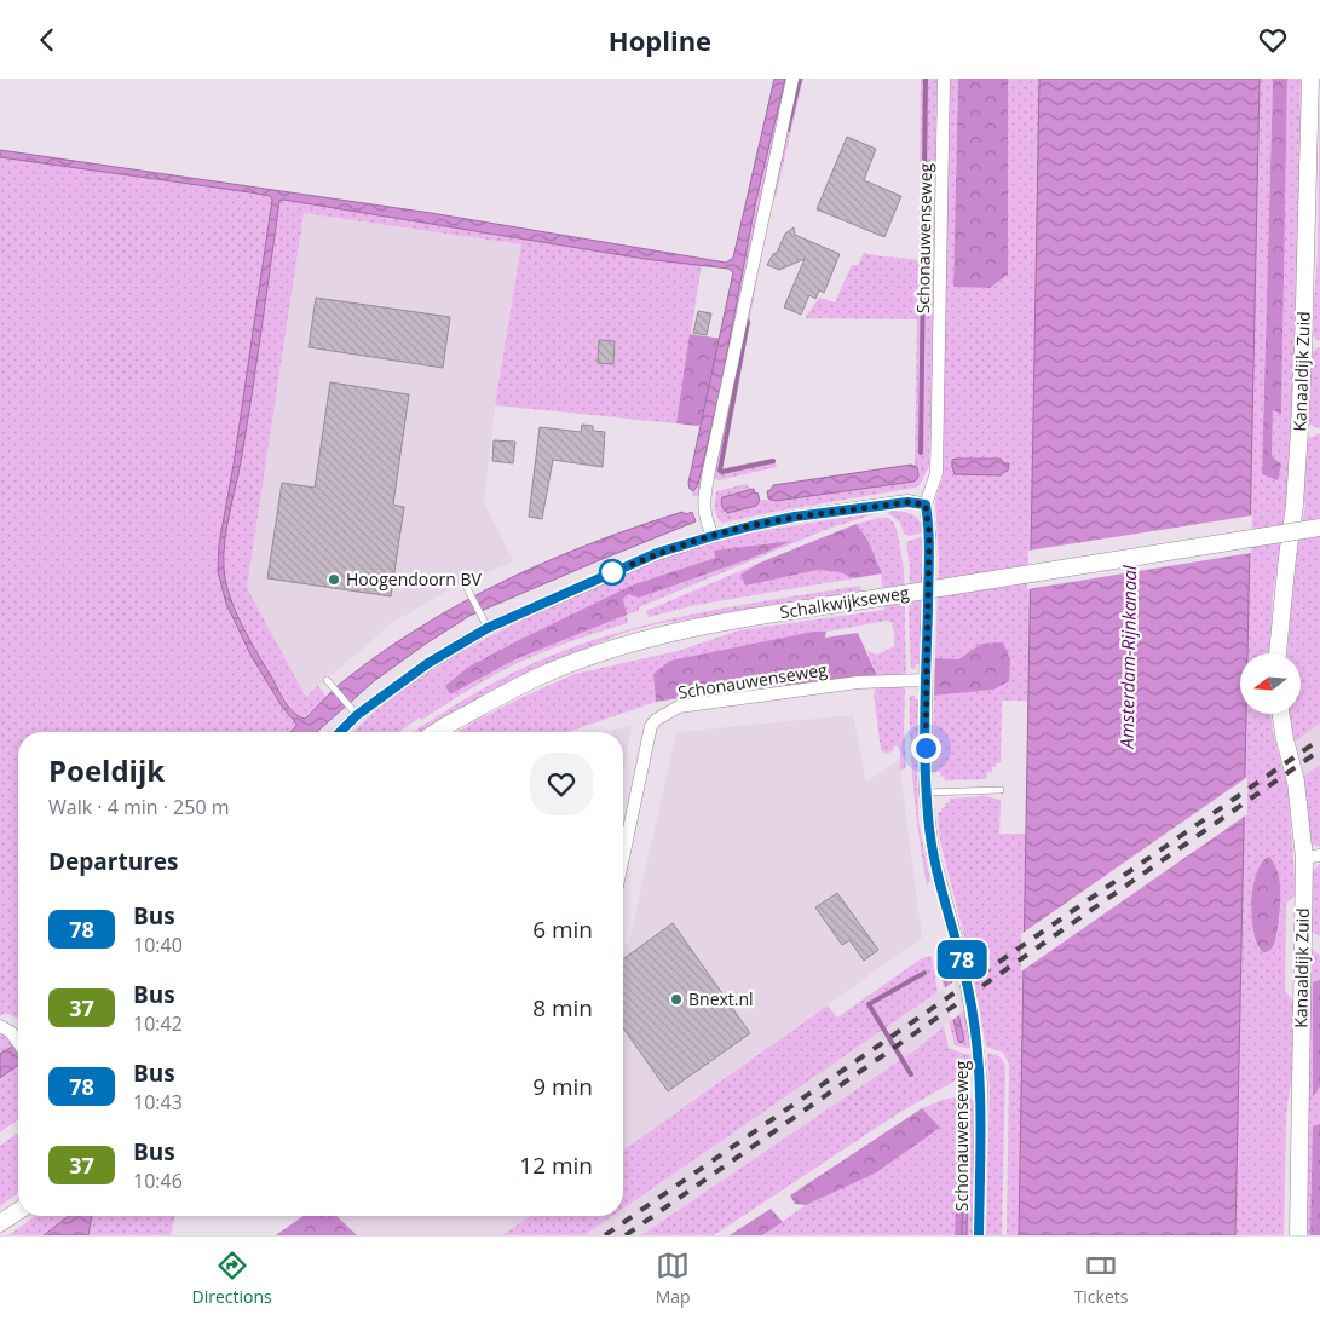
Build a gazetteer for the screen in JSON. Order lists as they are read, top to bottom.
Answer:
{
  "streets": {
    "street": ["Schonauwenseweg", "Kanaaldijk Zuid", "Schalkwijkseweg"]
  },
  "water": ["Amsterdam-Rijnkanaal"],
  "places": ["Hoogendoorn BV", "Bnext.nl"],
  "lines": ["bus line 78"],
  "north": "left",
  "page": {
    "header": "Hopline",
    "on_map": "78",
    "heading": [
      ["Poeldijk", "Walk · 4 min · 250 m"],
      "Departures"
    ],
    "list": [
      {
        "mark": "78",
        "name": "Bus",
        "note": "10:40",
        "value": "6 min"
      },
      {
        "mark": "37",
        "name": "Bus",
        "note": "10:42",
        "value": "8 min"
      },
      {
        "mark": "78",
        "name": "Bus",
        "note": "10:43",
        "value": "9 min"
      },
      {
        "mark": "37",
        "name": "Bus",
        "note": "10:46",
        "value": "12 min"
      }
    ],
    "tabs": ["Directions", "Map", "Tickets"]
  }
}
